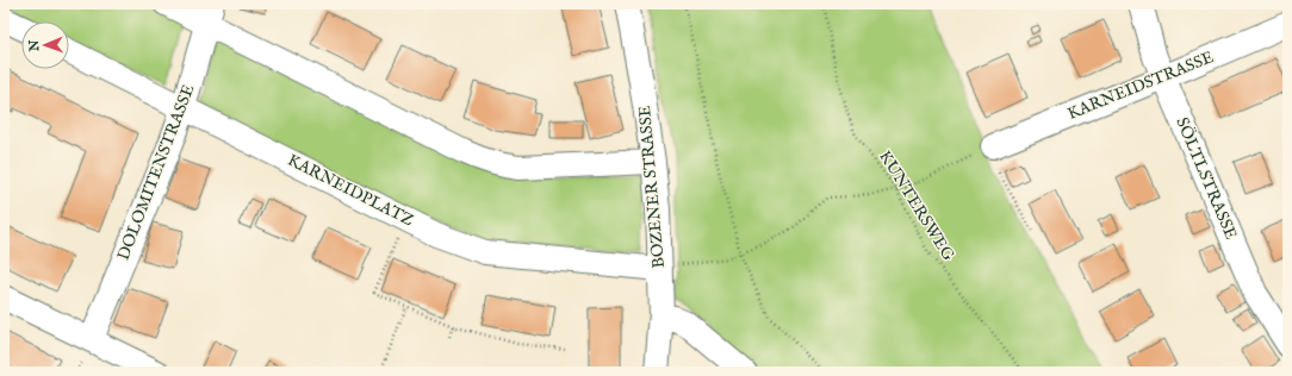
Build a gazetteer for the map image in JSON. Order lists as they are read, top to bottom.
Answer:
{
  "streets": {
    "street": [
      "KARNEIDSTRASSE",
      "DOLOMITENSTRASSE",
      "SÖLTLSTRASSE",
      "BOZENER STRASSE",
      "KARNEIDPLATZ"
    ],
    "path": ["KUNTERSWEG"]
  },
  "crossings": [
    ["KARNEIDSTRASSE", "SÖLTLSTRASSE"],
    ["DOLOMITENSTRASSE", "KARNEIDPLATZ"],
    ["BOZENER STRASSE", "KARNEIDPLATZ"]
  ],
  "north": "left"
}
